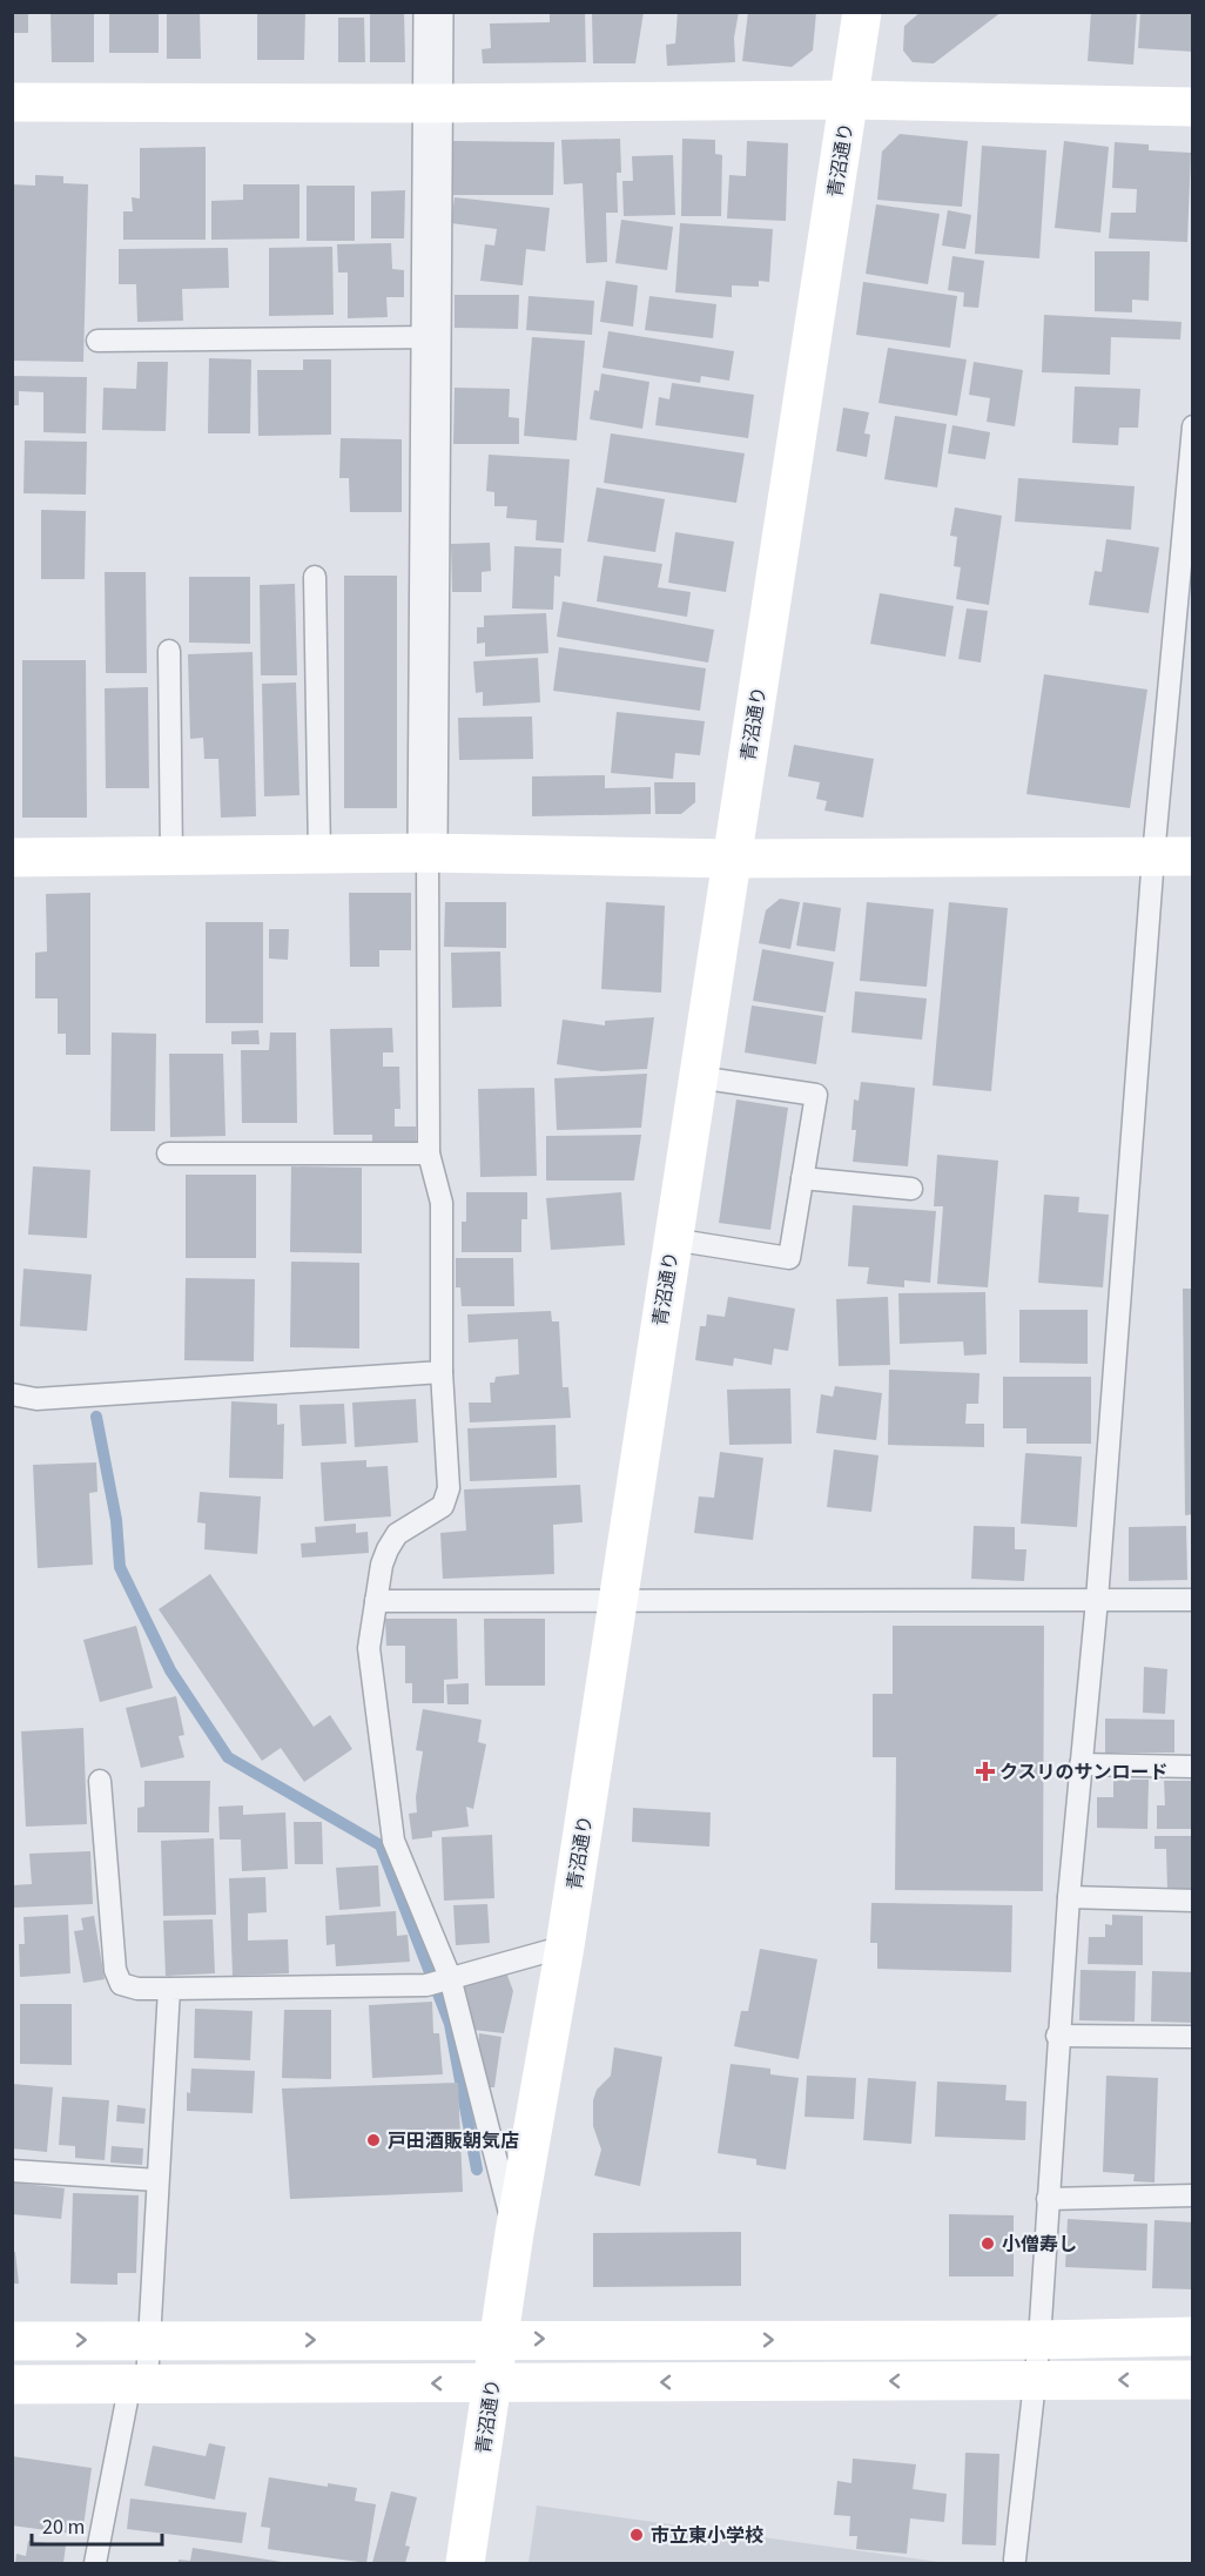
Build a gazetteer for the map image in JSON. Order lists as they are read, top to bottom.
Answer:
{
  "streets": {
    "street": ["青沼通り"]
  },
  "places": {
    "health": ["クスリのサンロード"],
    "other": ["戸田酒販朝気店", "小僧寿し", "市立東小学校"]
  },
  "scale_bar": "20 m"
}
